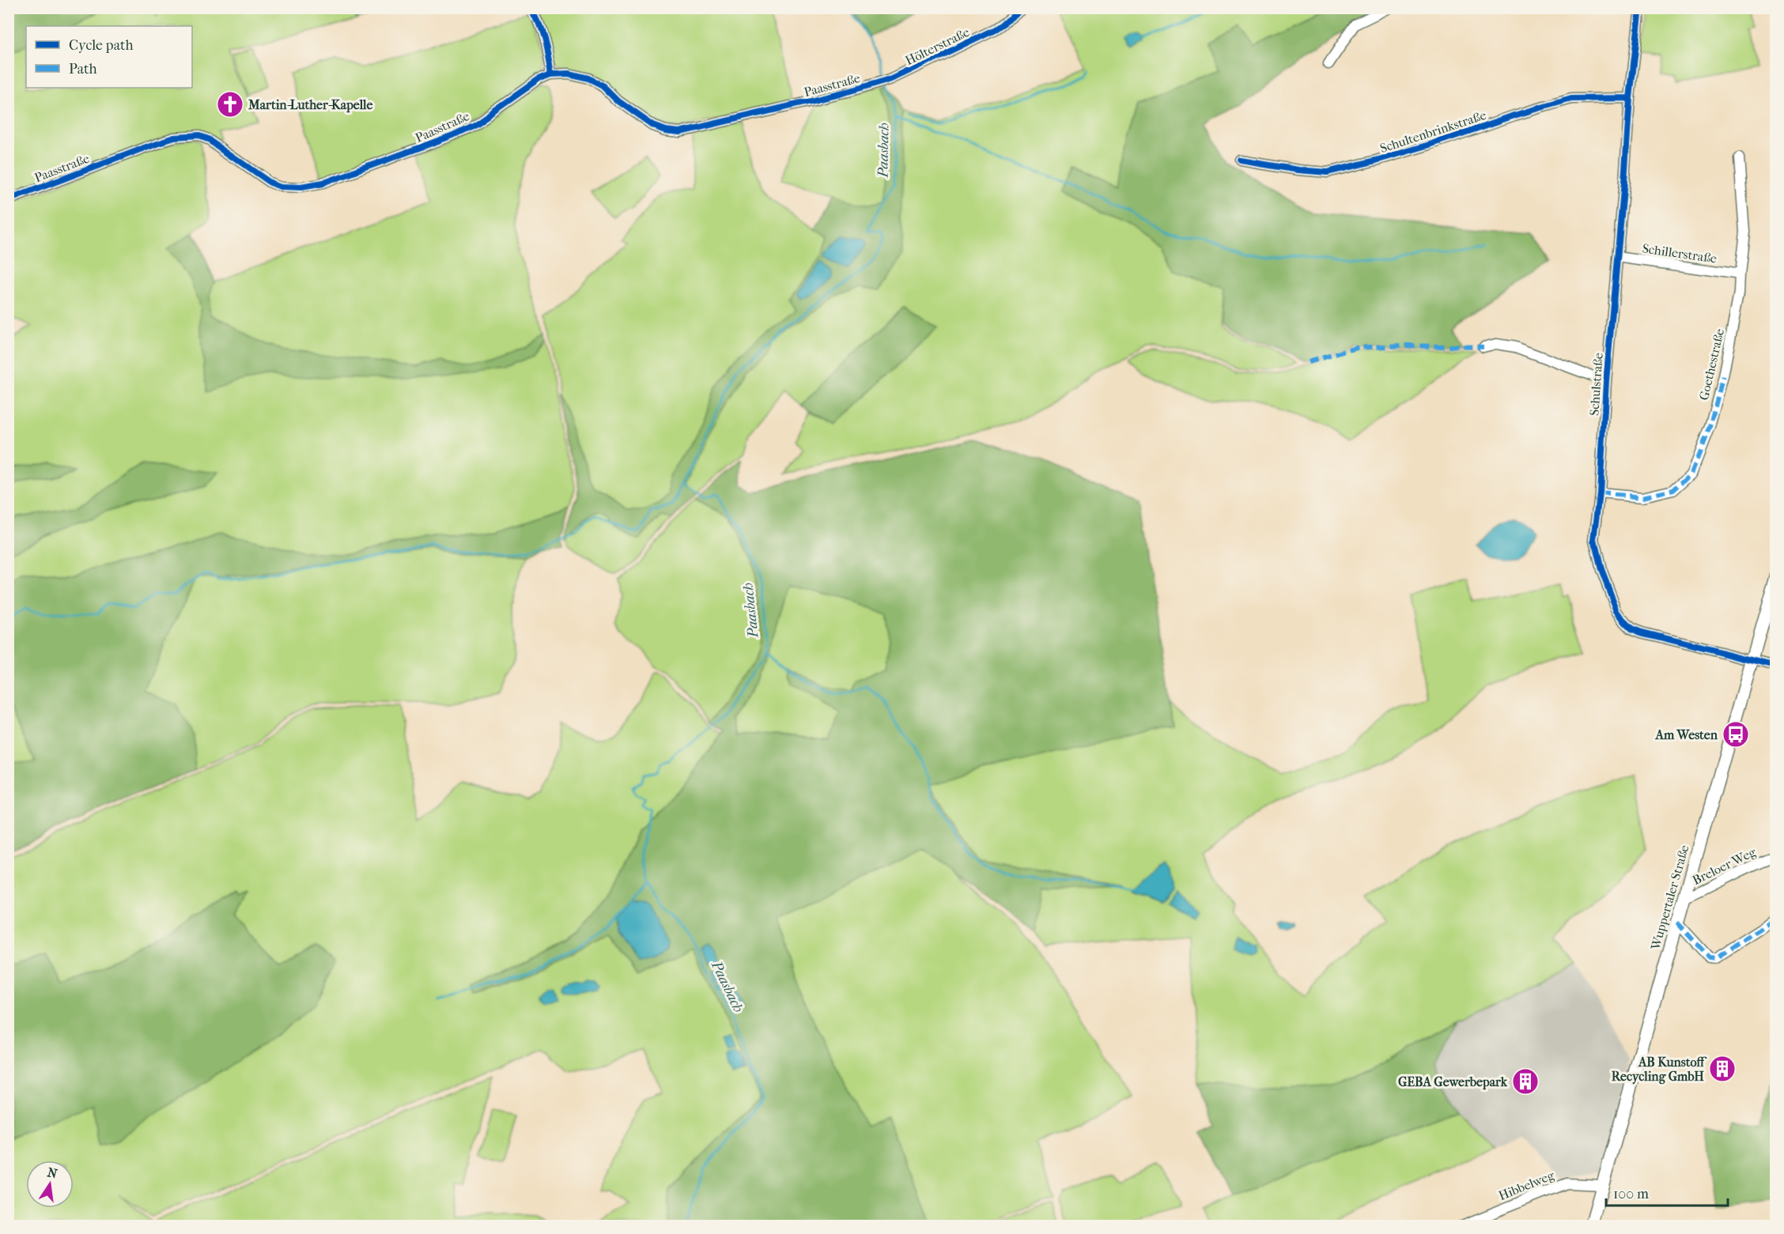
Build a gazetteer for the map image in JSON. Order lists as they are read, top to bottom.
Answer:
{
  "streets": {
    "main road": ["Wuppertaler Straße"],
    "street": [
      "Hölterstraße",
      "Paasstraße",
      "Schultenbrinkstraße",
      "Schillerstraße",
      "Goethestraße",
      "Schulstraße",
      "Breloer Weg",
      "Hibbelweg"
    ]
  },
  "crossings": [
    ["Hölterstraße", "Paasstraße"],
    ["Schultenbrinkstraße", "Schulstraße"],
    ["Schillerstraße", "Goethestraße"],
    ["Schillerstraße", "Schulstraße"],
    ["Goethestraße", "Schulstraße"],
    ["Schulstraße", "Wuppertaler Straße"],
    ["Breloer Weg", "Wuppertaler Straße"],
    ["Wuppertaler Straße", "Hibbelweg"]
  ],
  "water": ["Paasbach"],
  "places": {
    "church": ["Martin-Luther-Kapelle"],
    "bus stop": ["Am Westen"],
    "building": ["AB Kunstoff Recycling GmbH", "GEBA Gewerbepark"]
  },
  "legend": ["Cycle path", "Path"],
  "scale_bar": "100 m",
  "north": "top"
}
